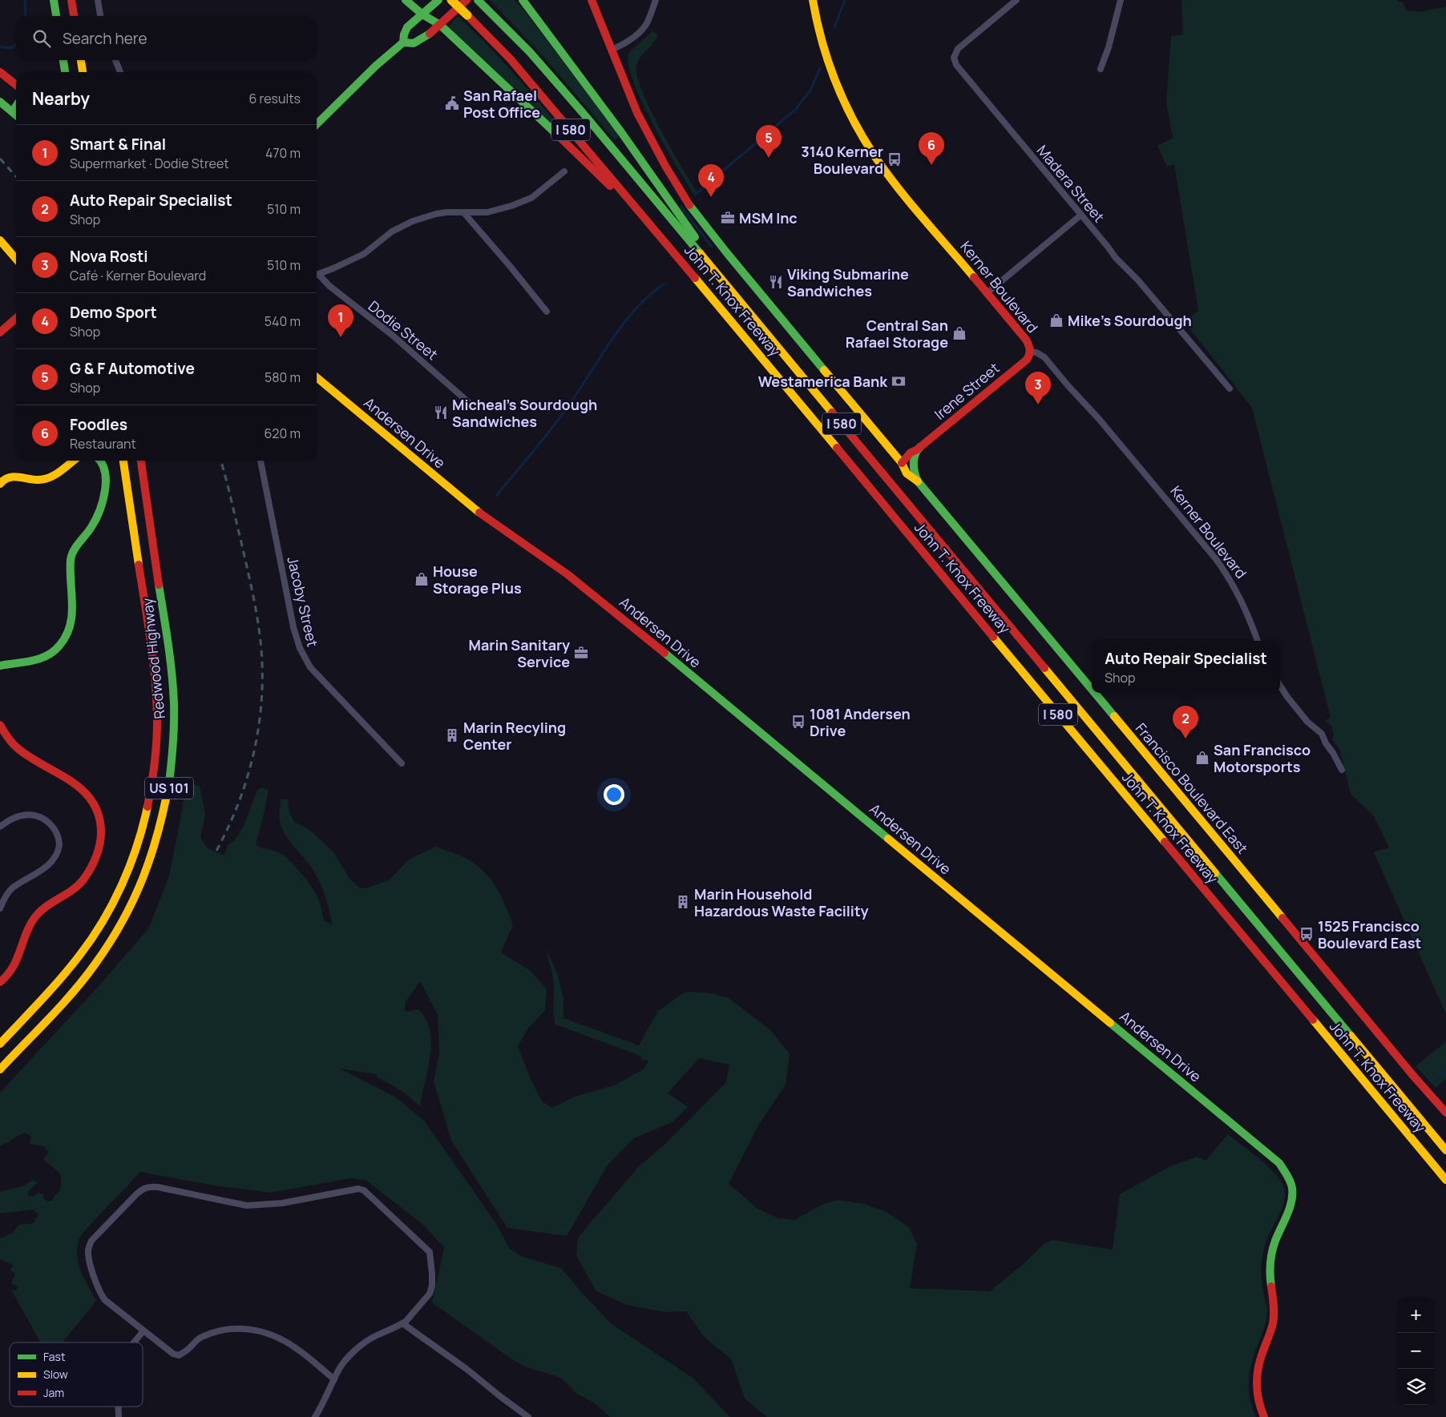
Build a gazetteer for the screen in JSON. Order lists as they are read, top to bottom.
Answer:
{
  "streets": {
    "main road": [
      "I 580",
      "Kerner Boulevard",
      "John T. Knox Freeway",
      "Irene Street",
      "Andersen Drive",
      "Redwood Highway",
      "US 101",
      "Francisco Boulevard East"
    ],
    "street": ["Madera Street", "Dodie Street", "Jacoby Street"]
  },
  "crossings": [
    ["Kerner Boulevard", "Irene Street"],
    ["Irene Street", "Francisco Boulevard East"]
  ],
  "places": {
    "public building": ["San Rafael Post Office"],
    "bus stop": ["3140 Kerner Boulevard", "1081 Andersen Drive", "1525 Francisco Boulevard East"],
    "office": ["MSM Inc", "Marin Sanitary Service"],
    "restaurant": ["Viking Submarine Sandwiches", "Micheal’s Sourdough Sandwiches"],
    "shop": [
      "Mike's Sourdough",
      "Central San Rafael Storage",
      "House Storage Plus",
      "San Francisco Motorsports"
    ],
    "bank": ["Westamerica Bank"],
    "building": ["Marin Recyling Center", "Marin Household Hazardous Waste Facility"]
  },
  "legend": ["Fast", "Slow", "Jam"],
  "page": {
    "search": "Search here",
    "heading": ["Nearby", "6 results"],
    "list": [
      {
        "mark": "1",
        "name": "Smart & Final",
        "note": "Supermarket · Dodie Street",
        "value": "470 m"
      },
      {
        "mark": "2",
        "name": "Auto Repair Specialist",
        "note": "Shop",
        "value": "510 m"
      },
      {
        "mark": "3",
        "name": "Nova Rosti",
        "note": "Café · Kerner Boulevard",
        "value": "510 m"
      },
      {
        "mark": "4",
        "name": "Demo Sport",
        "note": "Shop",
        "value": "540 m"
      },
      {
        "mark": "5",
        "name": "G & F Automotive",
        "note": "Shop",
        "value": "580 m"
      },
      {
        "mark": "6",
        "name": "Foodles",
        "note": "Restaurant",
        "value": "620 m"
      }
    ],
    "pins": [
      "5",
      "6",
      "4",
      "1",
      "3",
      "2"
    ],
    "popup": ["Auto Repair Specialist", "Shop"],
    "map_buttons": ["+", "−"]
  }
}
